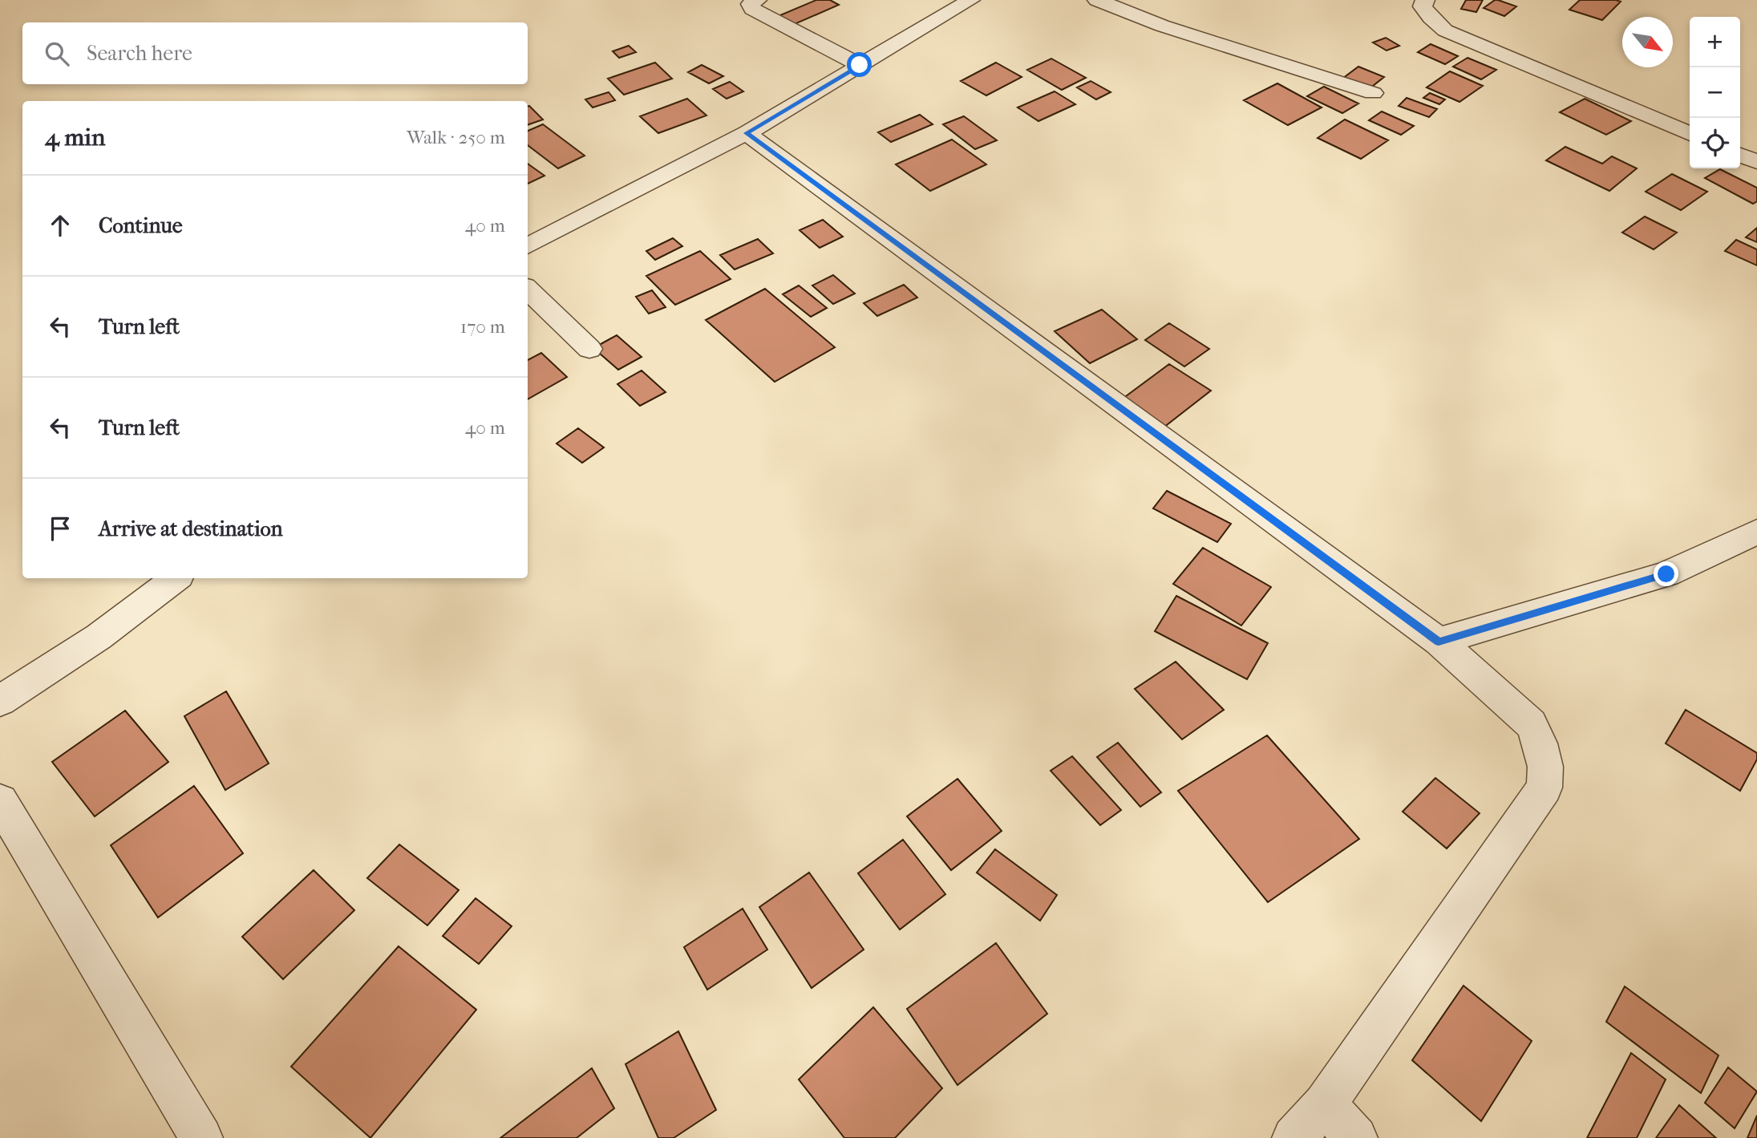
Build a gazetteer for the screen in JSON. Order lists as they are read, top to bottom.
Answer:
{
  "north": "bottom right",
  "page": {
    "map_buttons": ["+", "−"],
    "search": "Search here",
    "heading": ["4 min", "Walk · 250 m"],
    "list": [
      ["Continue", "40 m"],
      ["Turn left", "170 m"],
      ["Turn left", "40 m"],
      "Arrive at destination"
    ]
  }
}
